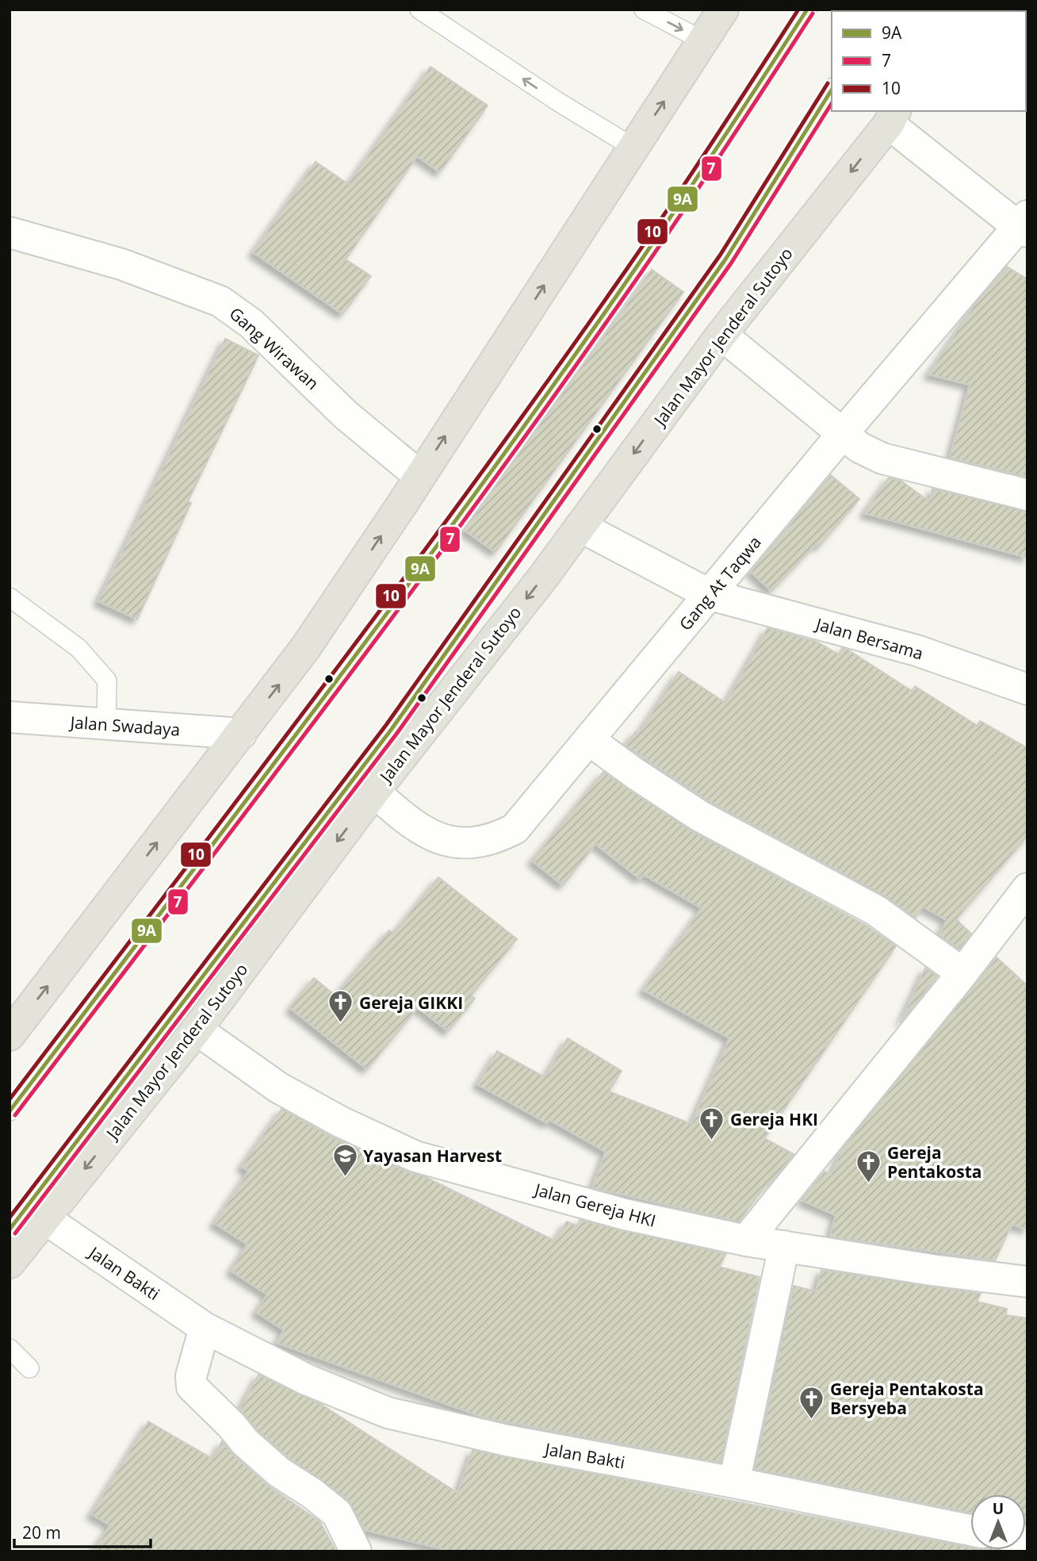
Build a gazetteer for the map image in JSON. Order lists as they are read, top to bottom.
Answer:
{
  "streets": {
    "highway": ["Jalan Mayor Jenderal Sutoyo"],
    "street": [
      "Gang Wirawan",
      "Gang At Taqwa",
      "Jalan Bersama",
      "Jalan Swadaya",
      "Jalan Gereja HKI",
      "Jalan Bakti"
    ]
  },
  "crossings": [
    ["Jalan Mayor Jenderal Sutoyo", "Gang At Taqwa"],
    ["Jalan Mayor Jenderal Sutoyo", "Jalan Bersama"],
    ["Jalan Mayor Jenderal Sutoyo", "Jalan Gereja HKI"],
    ["Jalan Mayor Jenderal Sutoyo", "Jalan Bakti"],
    ["Gang At Taqwa", "Jalan Bersama"]
  ],
  "places": {
    "church": [
      "Gereja GIKKI",
      "Gereja HKI",
      "Gereja Pentakosta",
      "Gereja Pentakosta Bersyeba"
    ],
    "school or university": ["Yayasan Harvest"]
  },
  "lines": ["transit line 9A", "transit line 10", "transit line 7"],
  "legend": ["9A", "7", "10"],
  "scale_bar": "20 m",
  "north": "top"
}
